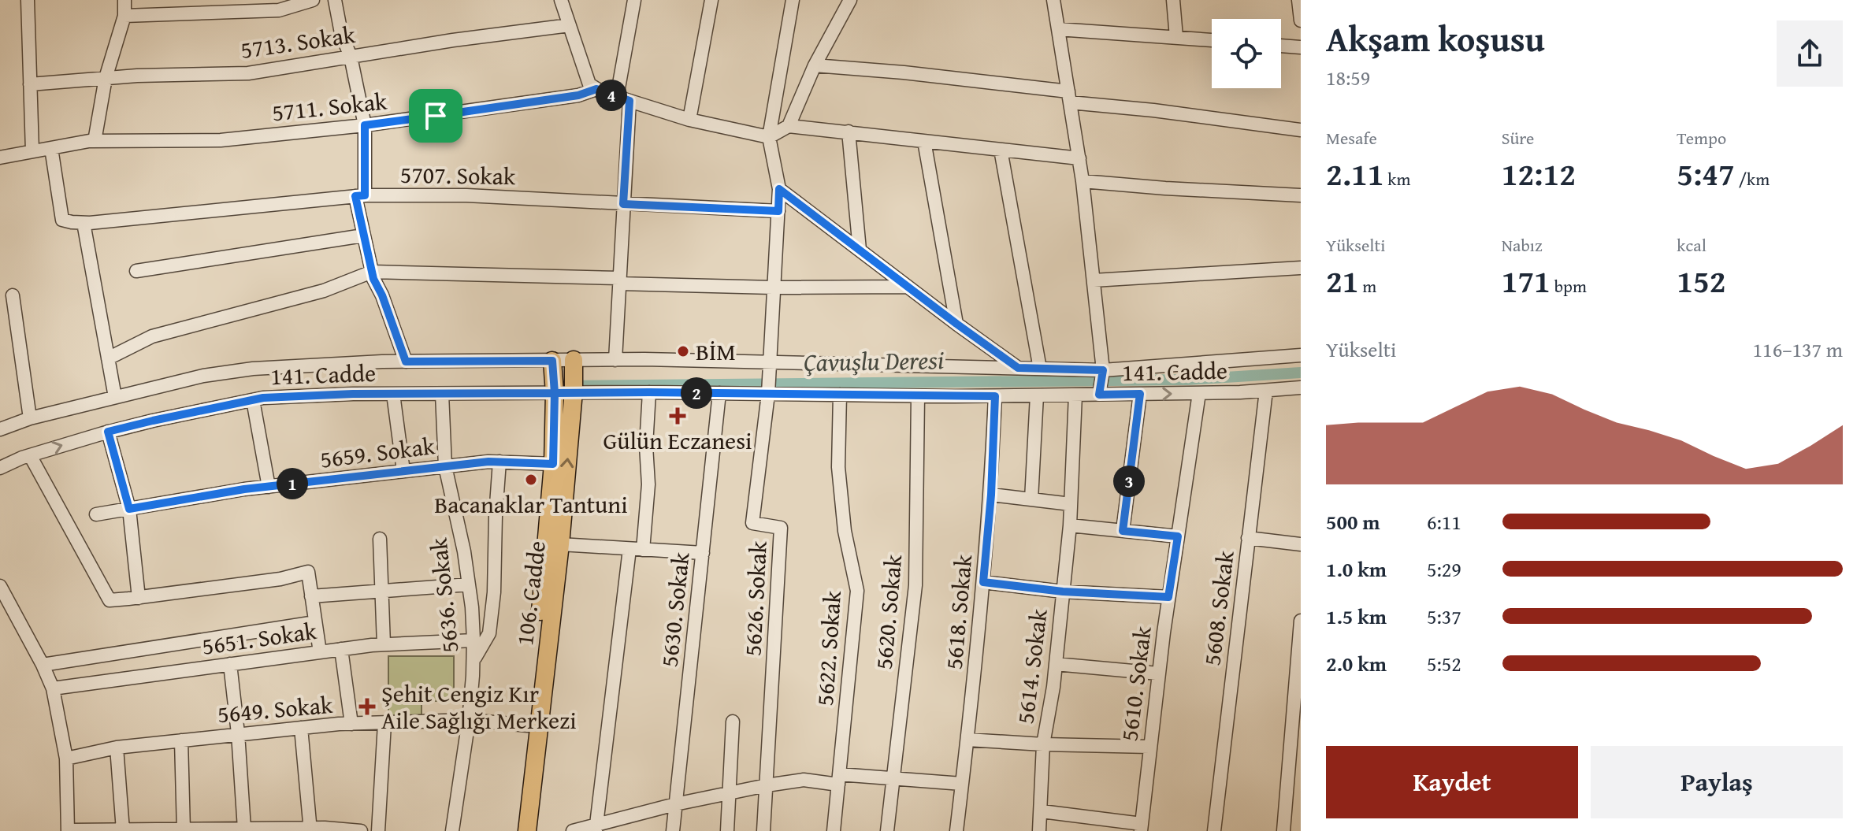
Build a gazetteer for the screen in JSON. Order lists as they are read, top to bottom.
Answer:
{
  "streets": {
    "main road": ["106. Cadde"],
    "street": [
      "5713. Sokak",
      "5711. Sokak",
      "5707. Sokak",
      "141. Cadde",
      "5659. Sokak",
      "5636. Sokak",
      "5626. Sokak",
      "5608. Sokak",
      "5630. Sokak",
      "5620. Sokak",
      "5618. Sokak",
      "5651. Sokak",
      "5622. Sokak",
      "5614. Sokak",
      "5610. Sokak",
      "5649. Sokak"
    ]
  },
  "crossings": [
    ["5711. Sokak", "5707. Sokak"],
    ["141. Cadde", "106. Cadde"],
    ["141. Cadde", "5636. Sokak"],
    ["141. Cadde", "5626. Sokak"],
    ["141. Cadde", "5608. Sokak"],
    ["141. Cadde", "5630. Sokak"],
    ["141. Cadde", "5620. Sokak"],
    ["141. Cadde", "5618. Sokak"],
    ["141. Cadde", "5622. Sokak"],
    ["141. Cadde", "5614. Sokak"],
    ["141. Cadde", "5610. Sokak"],
    ["5659. Sokak", "106. Cadde"],
    ["5659. Sokak", "5636. Sokak"],
    ["106. Cadde", "5649. Sokak"],
    ["5636. Sokak", "5651. Sokak"],
    ["5636. Sokak", "5649. Sokak"]
  ],
  "water": ["Çavuşlu Deresi"],
  "places": {
    "other": ["BİM", "Bacanaklar Tantuni"],
    "health": ["Gülün Eczanesi", "Şehit Cengiz Kır Aile Sağlığı Merkezi"]
  },
  "page": {
    "heading": ["Akşam koşusu", "18:59"],
    "pins": [
      "4",
      "2",
      "3",
      "1"
    ],
    "stats": [
      ["Mesafe", "2.11 km"],
      ["Süre", "12:12"],
      ["Tempo", "5:47 /km"],
      ["Yükselti", "21 m"],
      ["Nabız", "171 bpm"],
      ["kcal", "152"]
    ],
    "chart": ["Yükselti", "116–137 m"],
    "list": [
      {
        "name": "500 m",
        "note": "6:11"
      },
      {
        "name": "1.0 km",
        "note": "5:29"
      },
      {
        "name": "1.5 km",
        "note": "5:37"
      },
      {
        "name": "2.0 km",
        "note": "5:52"
      }
    ],
    "buttons": ["Kaydet", "Paylaş"]
  }
}
